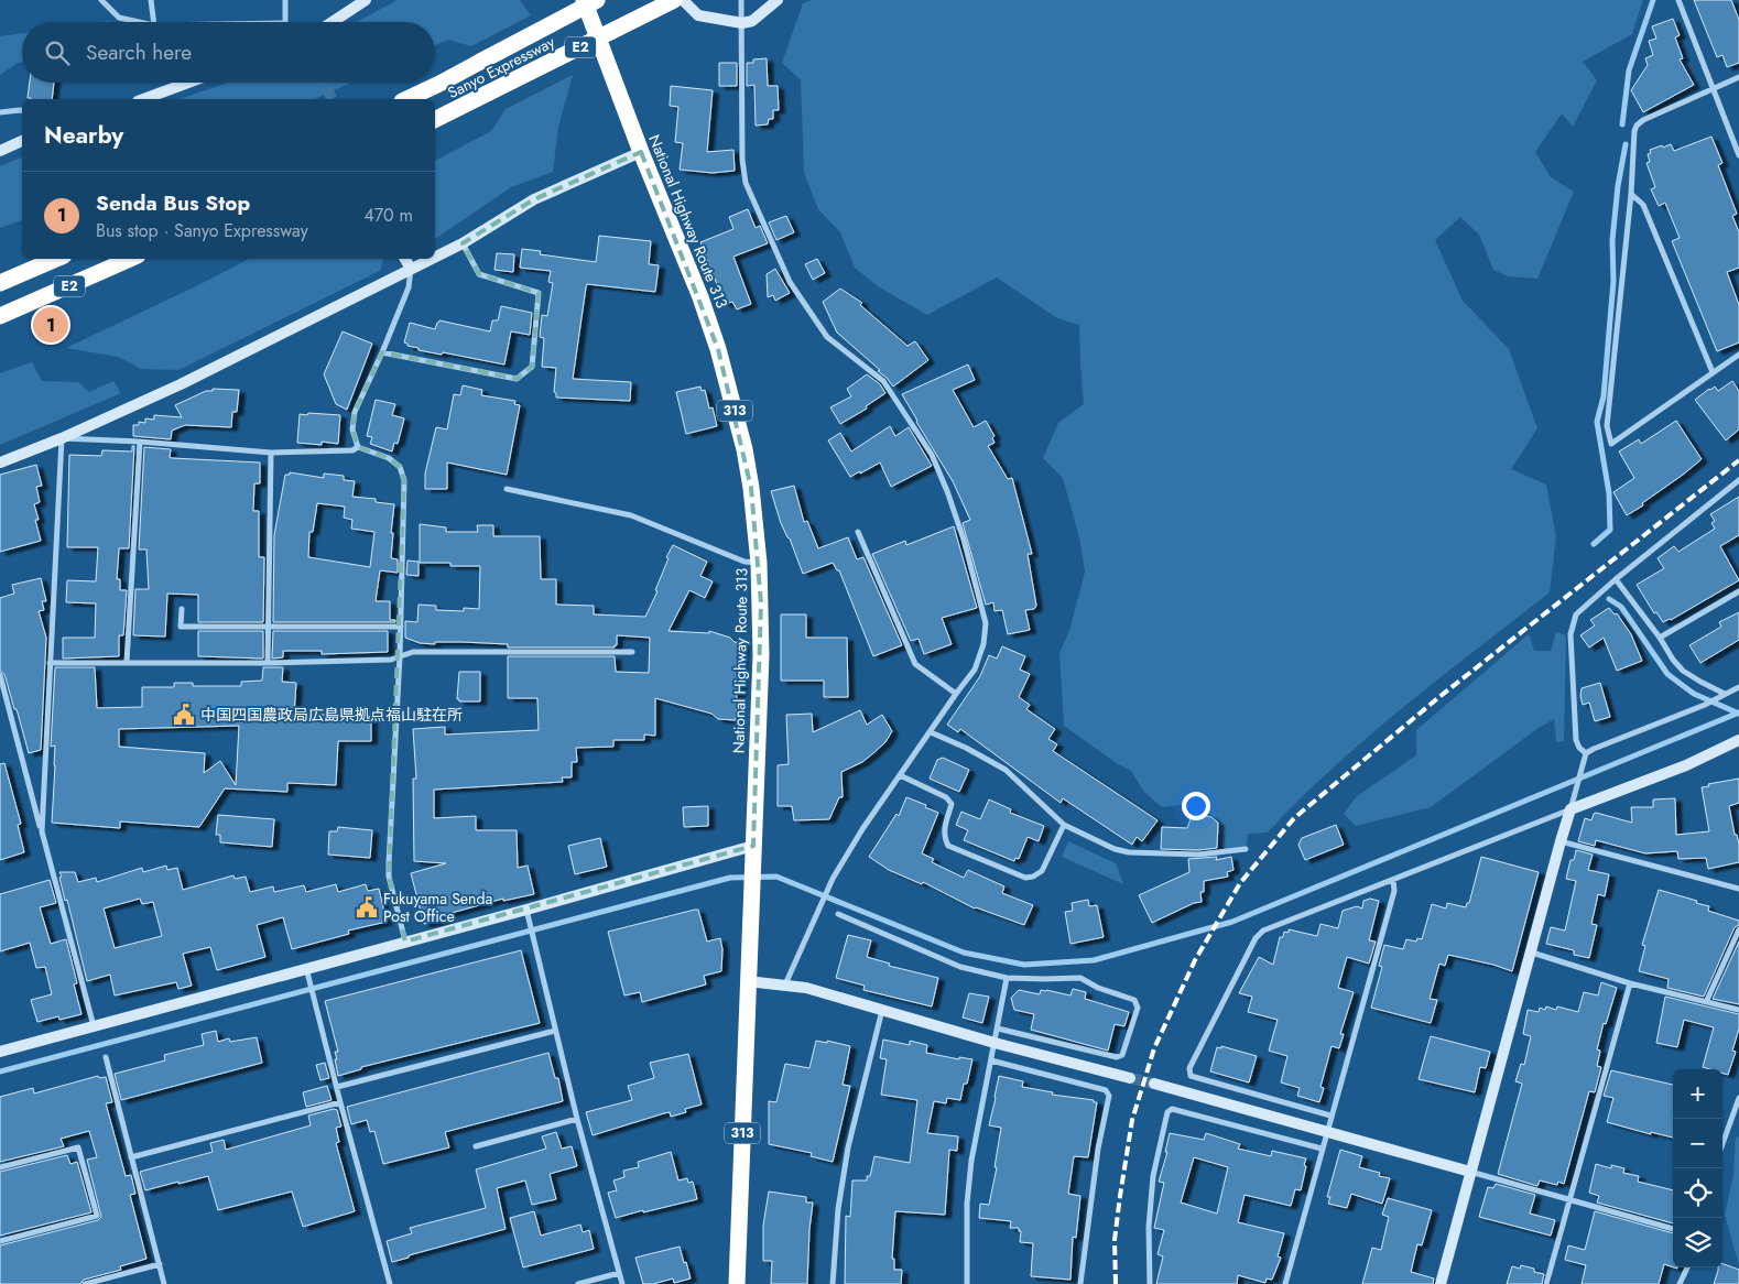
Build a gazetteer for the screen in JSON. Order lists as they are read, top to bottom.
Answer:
{
  "streets": {
    "highway": [
      "E2",
      "Sanyo Expressway",
      "National Highway Route 313",
      "313"
    ]
  },
  "places": {
    "public building": ["中国四国農政局広島県拠点福山駐在所", "Fukuyama Senda Post Office"]
  },
  "page": {
    "search": "Search here",
    "heading": "Nearby",
    "list": [
      {
        "mark": "1",
        "name": "Senda Bus Stop",
        "note": "Bus stop · Sanyo Expressway",
        "value": "470 m"
      }
    ],
    "pins": "1",
    "map_buttons": ["+", "−"]
  }
}
